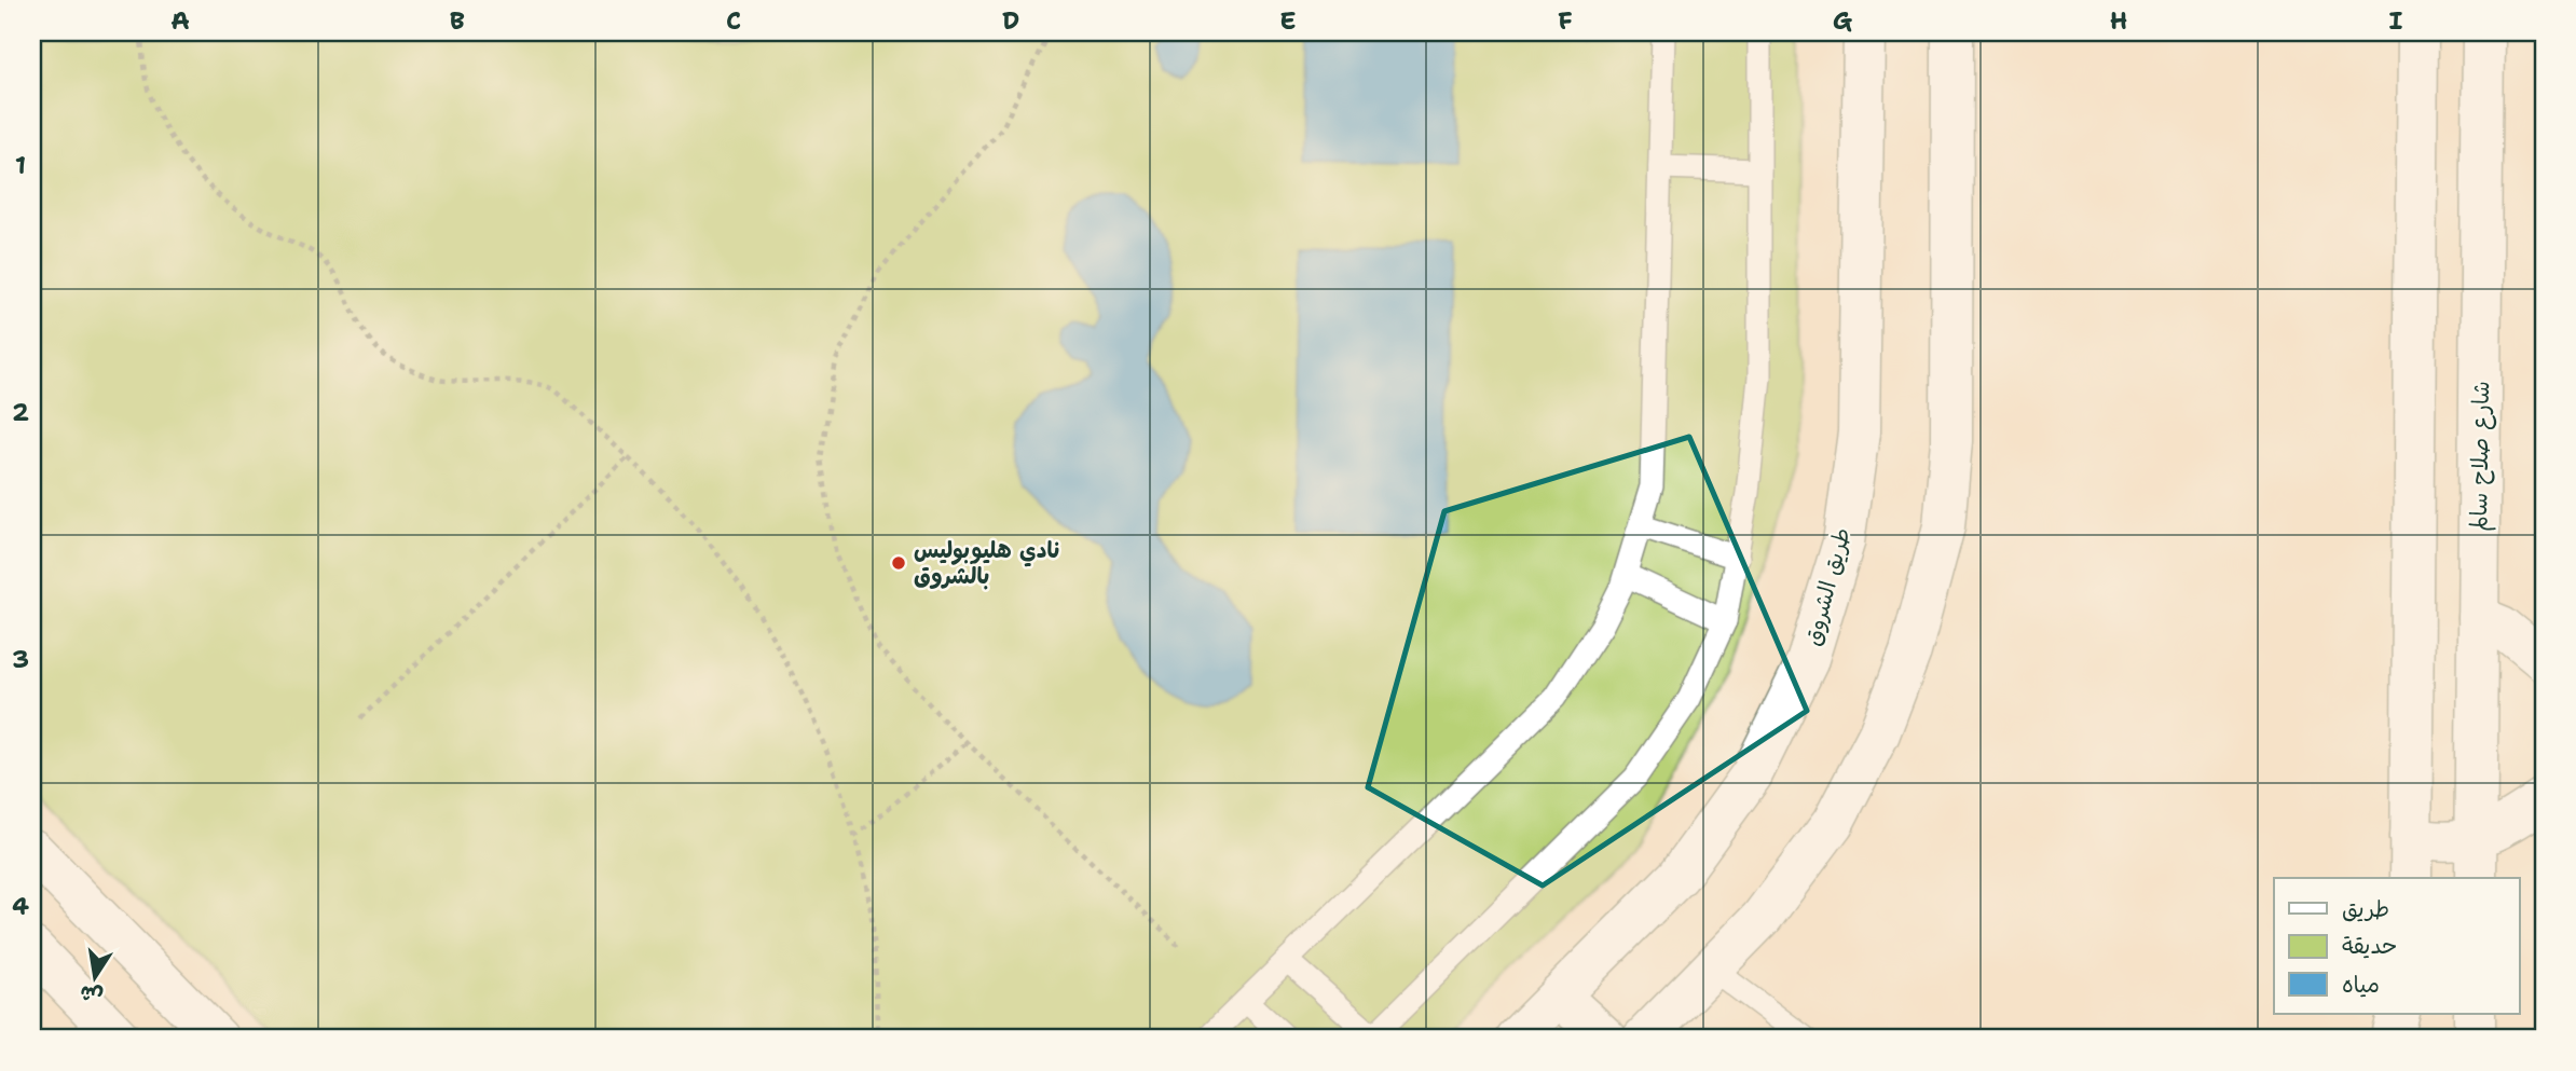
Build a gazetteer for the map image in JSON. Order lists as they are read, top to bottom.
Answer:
{
  "streets": {
    "street": ["شارع صلاح سالم", "طريق الشروق"]
  },
  "places": ["نادي هليوبوليس بالشروق"],
  "legend": ["طريق", "حديقة", "مياه"],
  "north": "bottom",
  "grid": {
    "columns": [
      "A",
      "B",
      "C",
      "D",
      "E",
      "F",
      "G",
      "H",
      "I"
    ],
    "rows": [
      "1",
      "2",
      "3",
      "4"
    ]
  }
}
